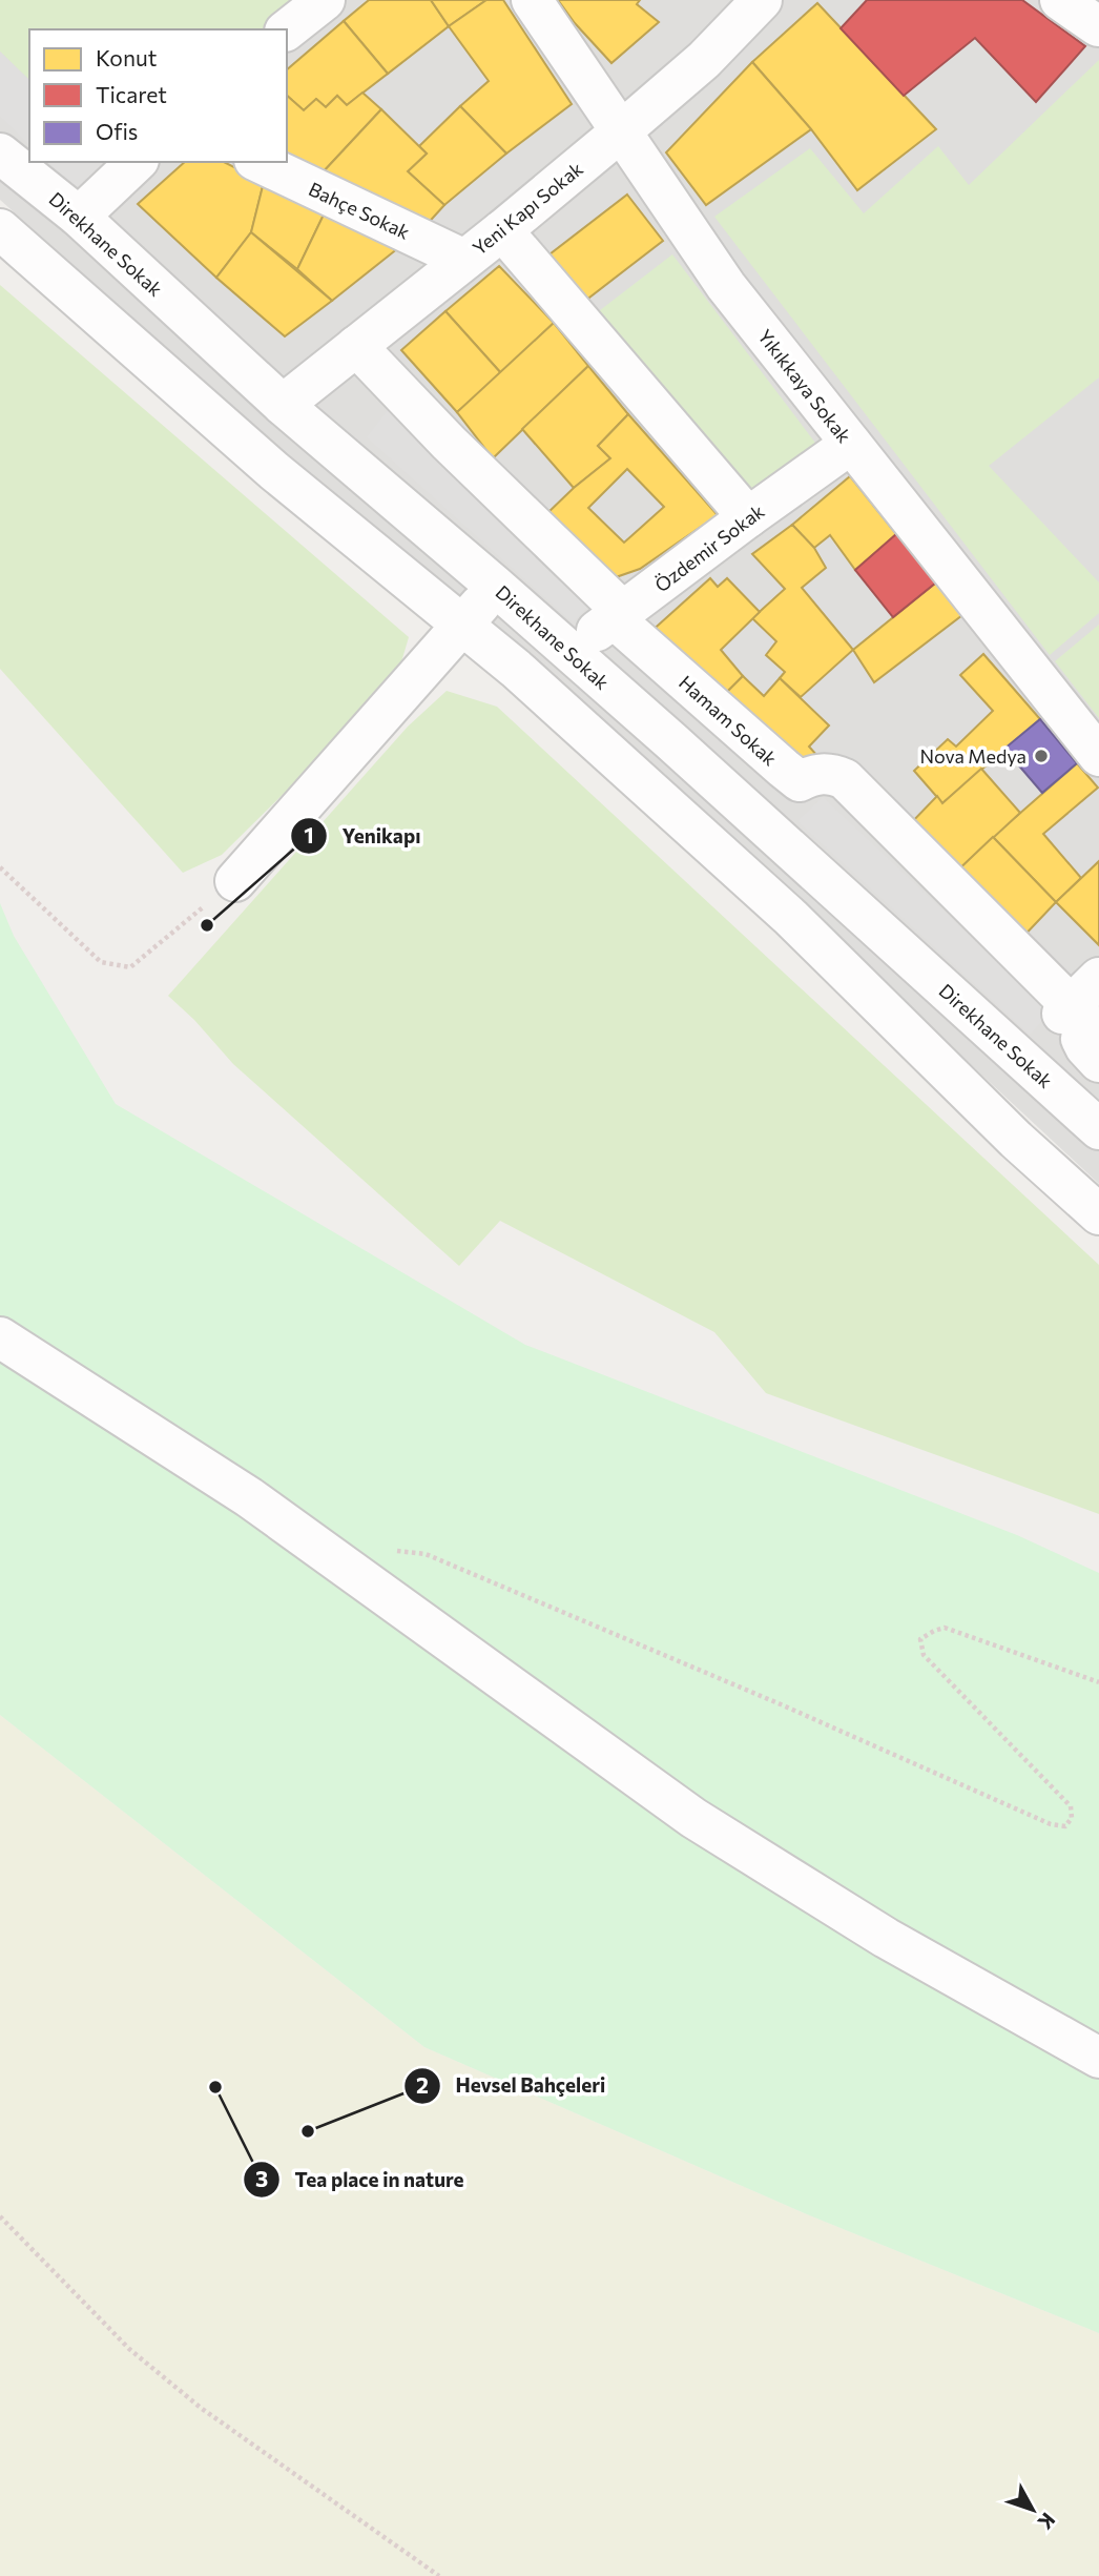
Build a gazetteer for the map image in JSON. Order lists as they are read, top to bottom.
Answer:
{
  "streets": {
    "street": [
      "Yeni Kapı Sokak",
      "Bahçe Sokak",
      "Direkhane Sokak",
      "Yıkıkkaya Sokak",
      "Özdemir Sokak",
      "Hamam Sokak"
    ]
  },
  "crossings": [
    ["Yeni Kapı Sokak", "Bahçe Sokak"],
    ["Yeni Kapı Sokak", "Direkhane Sokak"],
    ["Yeni Kapı Sokak", "Yıkıkkaya Sokak"],
    ["Yeni Kapı Sokak", "Hamam Sokak"],
    ["Direkhane Sokak", "Özdemir Sokak"],
    ["Yıkıkkaya Sokak", "Özdemir Sokak"],
    ["Özdemir Sokak", "Hamam Sokak"]
  ],
  "places": [
    "Nova Medya",
    "Yenikapı",
    "Tea place in nature",
    "Hevsel Bahçeleri"
  ],
  "legend": ["Konut", "Ticaret", "Ofis"],
  "north": "bottom right"
}
